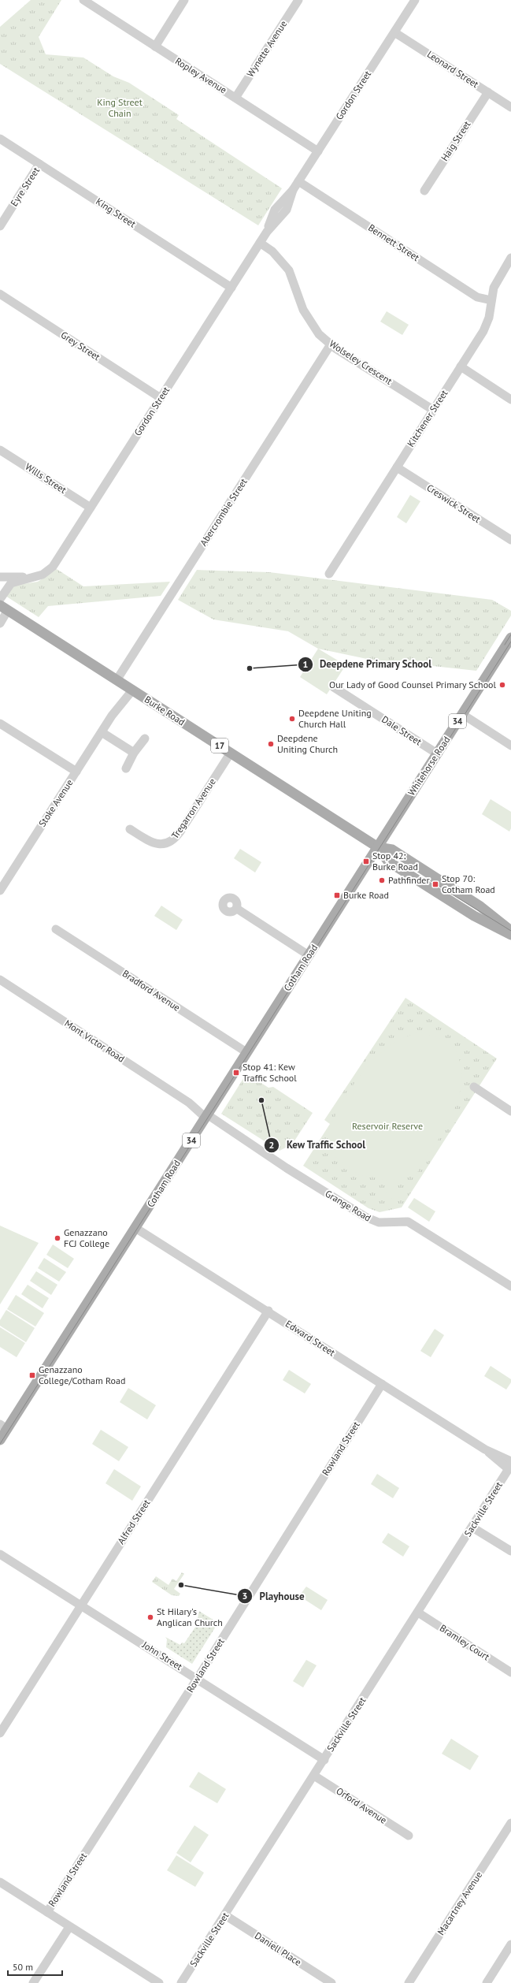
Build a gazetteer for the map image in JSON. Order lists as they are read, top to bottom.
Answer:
{
  "streets": {
    "main road": [
      "Burke Road",
      "34",
      "17",
      "Whitehorse Road",
      "Cotham Road"
    ],
    "street": [
      "Wynette Avenue",
      "Leonard Street",
      "Ropley Avenue",
      "Gordon Street",
      "Haig Street",
      "Eyre Street",
      "King Street",
      "Bennett Street",
      "Grey Street",
      "Wolseley Crescent",
      "Kitchener Street",
      "Wills Street",
      "Creswick Street",
      "Abercrombie Street",
      "Dale Street",
      "Stoke Avenue",
      "Tregarron Avenue",
      "Bradford Avenue",
      "Mont Victor Road",
      "Grange Road",
      "Edward Street",
      "Rowland Street",
      "Sackville Street",
      "Alfred Street",
      "Bramley Court",
      "John Street",
      "Orford Avenue",
      "Macartney Avenue",
      "Daniell Place"
    ]
  },
  "crossings": [
    ["Wynette Avenue", "Ropley Avenue"],
    ["Leonard Street", "Gordon Street"],
    ["Leonard Street", "Haig Street"],
    ["Ropley Avenue", "Gordon Street"],
    ["Gordon Street", "King Street"],
    ["Gordon Street", "Bennett Street"],
    ["Gordon Street", "Grey Street"],
    ["Gordon Street", "Wolseley Crescent"],
    ["Gordon Street", "Wills Street"],
    ["Eyre Street", "King Street"],
    ["Bennett Street", "Kitchener Street"],
    ["Wolseley Crescent", "Kitchener Street"],
    ["Wolseley Crescent", "Abercrombie Street"],
    ["Kitchener Street", "Creswick Street"],
    ["Abercrombie Street", "Burke Road"],
    ["Burke Road", "Whitehorse Road"],
    ["Burke Road", "Stoke Avenue"],
    ["Burke Road", "Tregarron Avenue"],
    ["Burke Road", "Cotham Road"],
    ["Dale Street", "Whitehorse Road"],
    ["Whitehorse Road", "Cotham Road"],
    ["Cotham Road", "Bradford Avenue"],
    ["Cotham Road", "Mont Victor Road"],
    ["Cotham Road", "Grange Road"],
    ["Cotham Road", "Edward Street"],
    ["Mont Victor Road", "Grange Road"],
    ["Edward Street", "Rowland Street"],
    ["Edward Street", "Sackville Street"],
    ["Edward Street", "Alfred Street"],
    ["Rowland Street", "John Street"],
    ["Sackville Street", "Bramley Court"],
    ["Sackville Street", "John Street"],
    ["Sackville Street", "Orford Avenue"],
    ["Sackville Street", "Daniell Place"],
    ["Alfred Street", "John Street"]
  ],
  "parks": ["King Street Chain", "Reservoir Reserve"],
  "places": {
    "other": [
      "Deepdene Primary School",
      "Our Lady of Good Counsel Primary School",
      "Deepdene Uniting Church Hall",
      "Deepdene Uniting Church",
      "Pathfinder",
      "Kew Traffic School",
      "Genazzano FCJ College",
      "Playhouse",
      "St Hilary's Anglican Church"
    ],
    "transit": [
      "Stop 42: Burke Road",
      "Stop 70: Cotham Road",
      "Burke Road",
      "Stop 41: Kew Traffic School",
      "Genazzano College/Cotham Road"
    ]
  },
  "scale_bar": "50 m"
}
